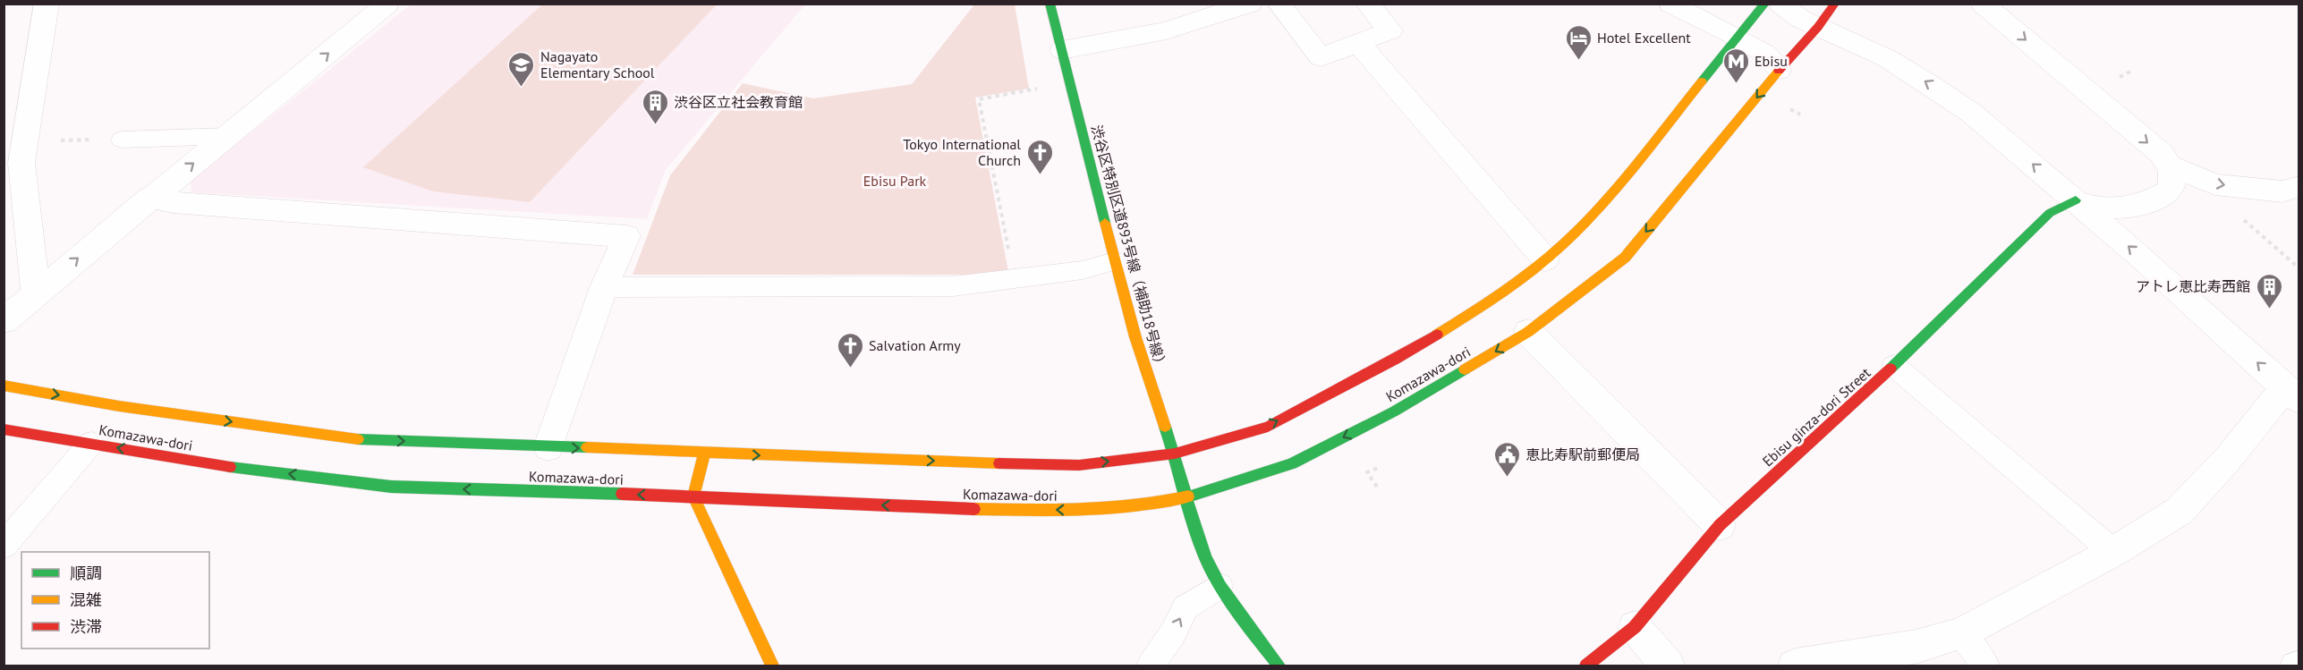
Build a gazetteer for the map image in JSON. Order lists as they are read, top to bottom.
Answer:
{
  "streets": {
    "main road": ["渋谷区特別区道893号線（補助18号線）", "Komazawa-dori", "Ebisu ginza-dori Street"]
  },
  "crossings": [
    ["渋谷区特別区道893号線（補助18号線）", "Komazawa-dori"]
  ],
  "parks": ["Ebisu Park"],
  "places": {
    "hotel": ["Hotel Excellent"],
    "metro station": ["Ebisu"],
    "school or university": ["Nagayato Elementary School"],
    "building": ["渋谷区立社会教育館", "アトレ恵比寿西館"],
    "church": ["Tokyo International Church", "Salvation Army"],
    "public building": ["恵比寿駅前郵便局"]
  },
  "legend": ["順調", "混雑", "渋滞"]
}
